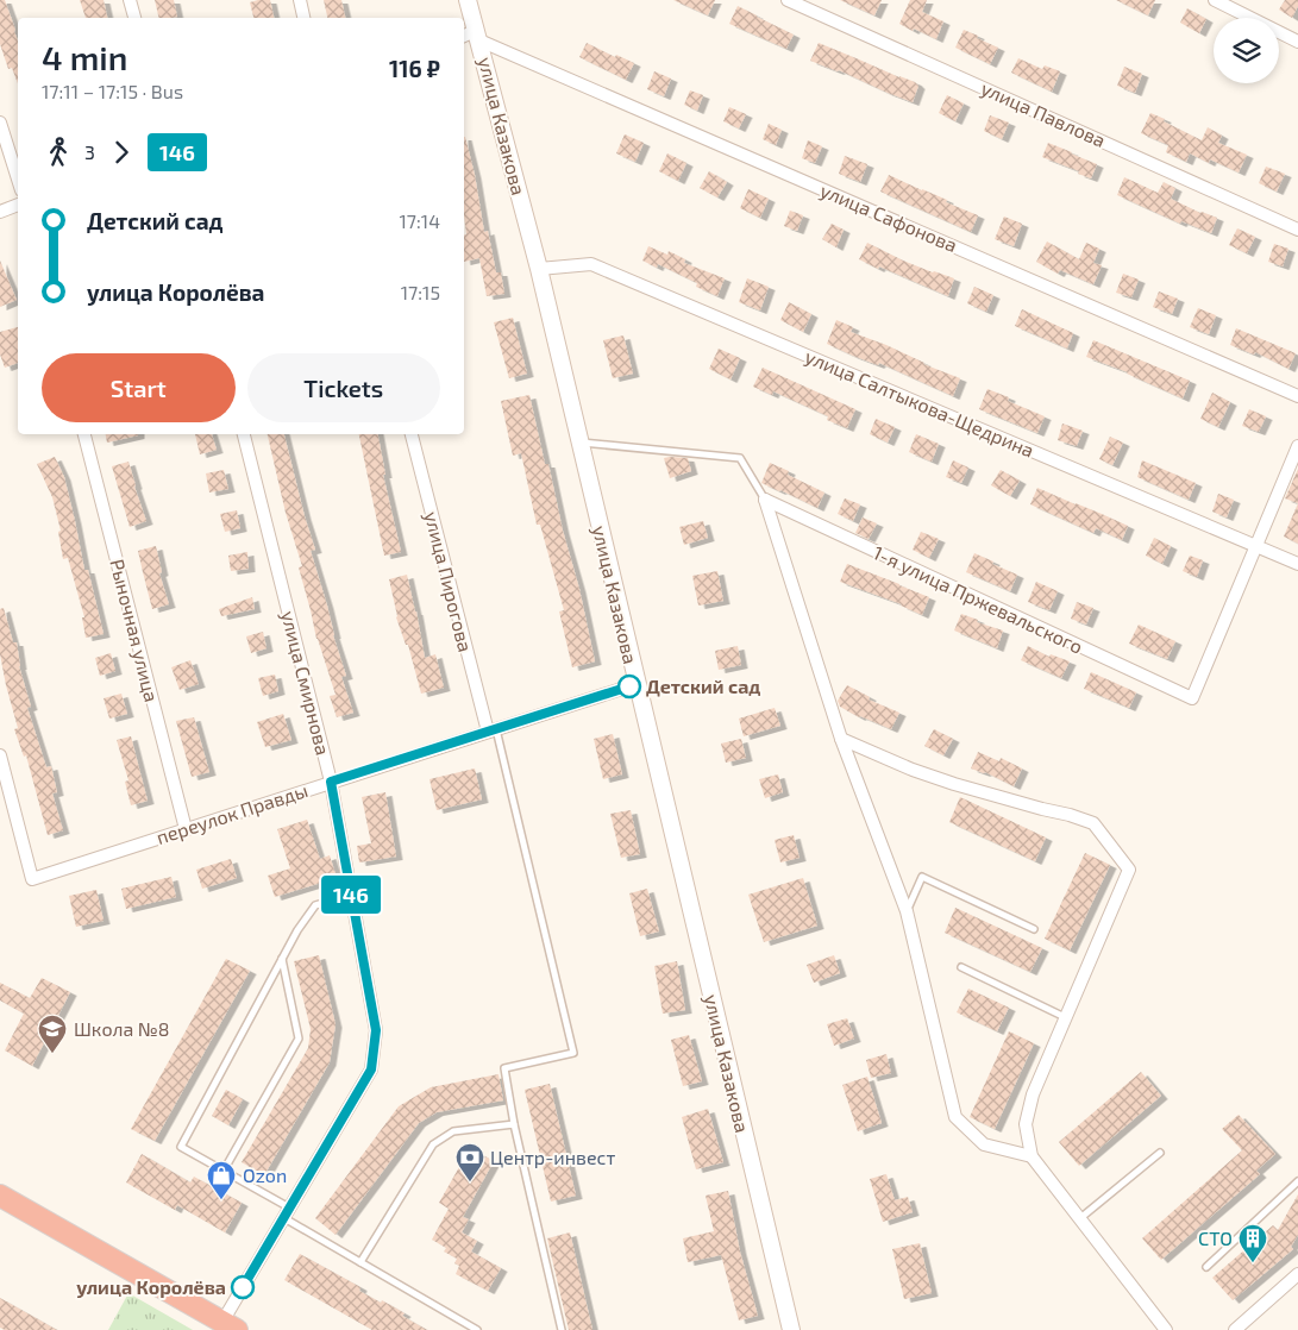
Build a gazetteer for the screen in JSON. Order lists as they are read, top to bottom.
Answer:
{
  "streets": {
    "main road": ["улица Казакова"],
    "street": [
      "улица Павлова",
      "улица Сафонова",
      "улица Салтыкова-Щедрина",
      "улица Пирогова",
      "1-я улица Пржевальского",
      "Рыночная улица",
      "улица Смирнова",
      "переулок Правды"
    ]
  },
  "crossings": [
    ["улица Казакова", "улица Сафонова"],
    ["улица Казакова", "улица Салтыкова-Щедрина"],
    ["улица Казакова", "переулок Правды"],
    ["улица Салтыкова-Щедрина", "1-я улица Пржевальского"],
    ["улица Пирогова", "переулок Правды"],
    ["Рыночная улица", "переулок Правды"],
    ["улица Смирнова", "переулок Правды"]
  ],
  "places": {
    "other": ["Детский сад", "улица Королёва"],
    "school or university": ["Школа №8"],
    "bank": ["Центр-инвест"],
    "shop": ["Ozon"],
    "building": ["СТО"]
  },
  "lines": ["bus line 146"],
  "page": {
    "on_map": "146",
    "heading": ["4 min", "17:11 – 17:15 · Bus", "116 ₽"],
    "legs": ["3", "146"],
    "list": [
      {
        "name": "Детский сад",
        "value": "17:14"
      },
      {
        "name": "улица Королёва",
        "value": "17:15"
      }
    ],
    "buttons": ["Start", "Tickets"]
  }
}
